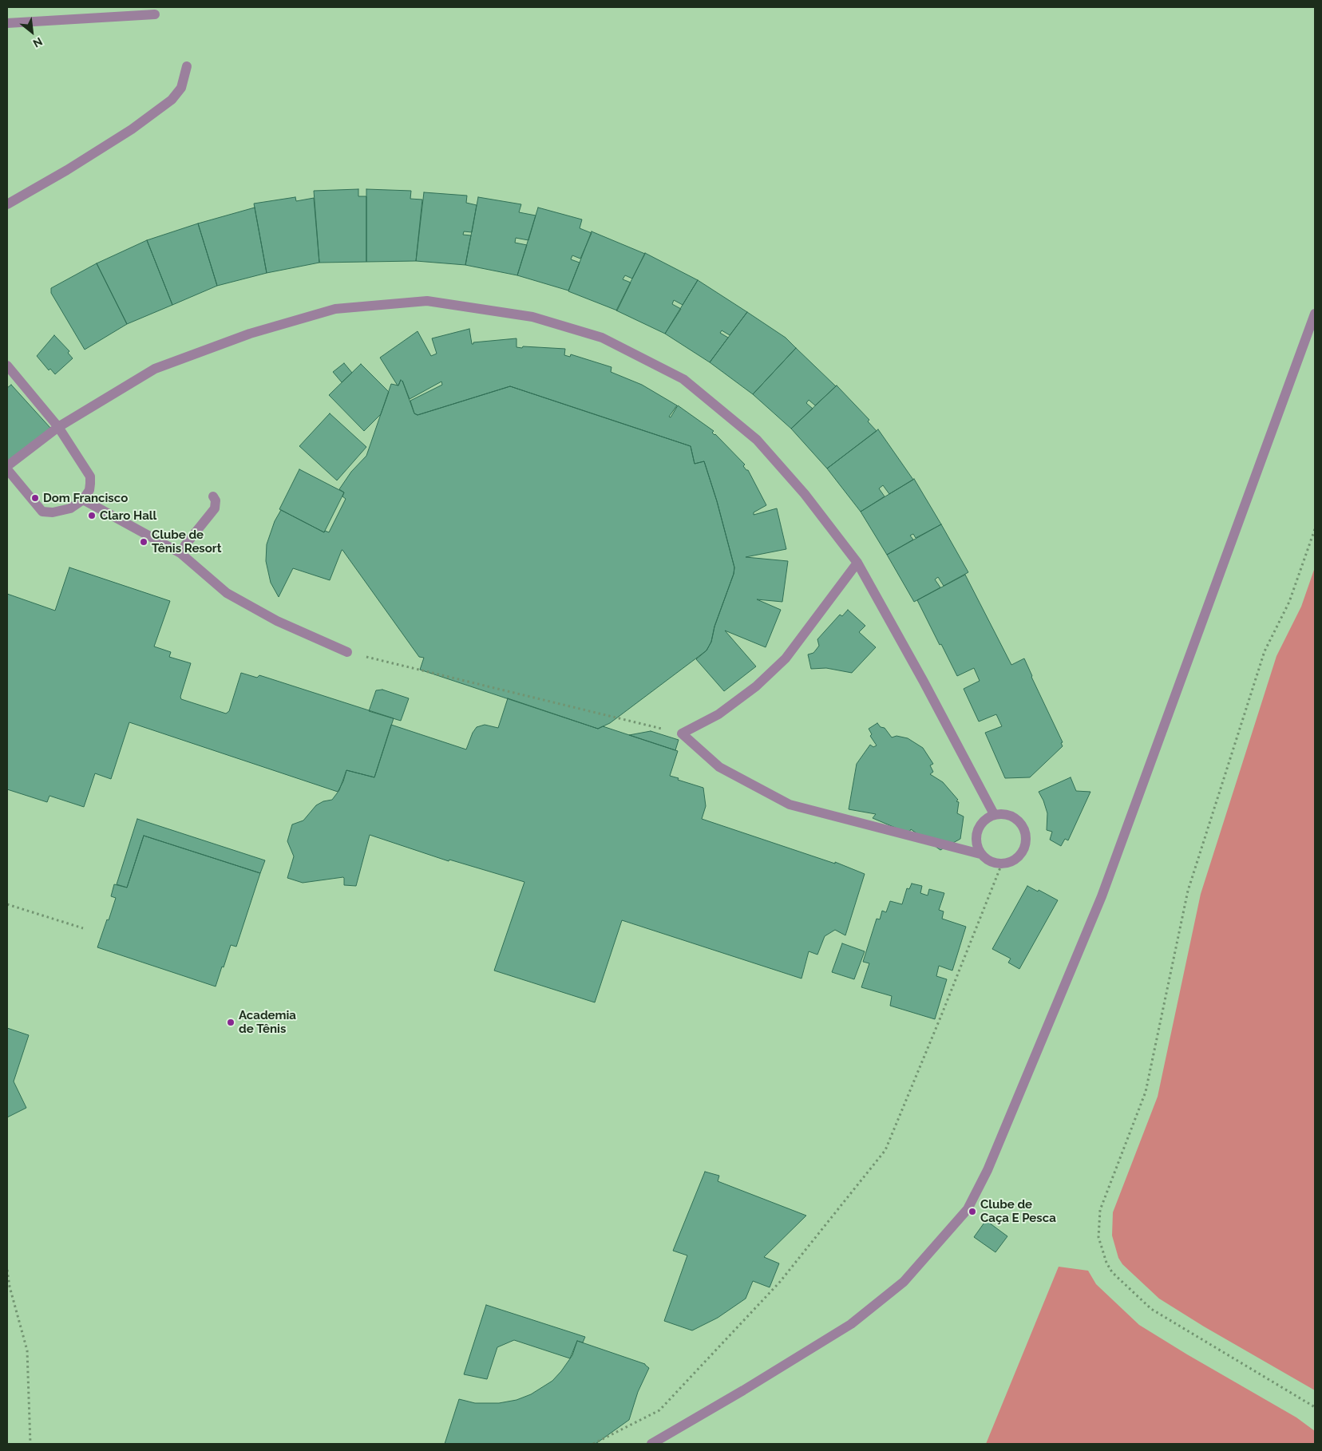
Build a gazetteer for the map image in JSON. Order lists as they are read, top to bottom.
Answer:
{
  "places": [
    "Dom Francisco",
    "Claro Hall",
    "Clube de Tênis Resort",
    "Academia de Tênis",
    "Clube de Caça E Pesca"
  ],
  "north": "bottom right"
}
